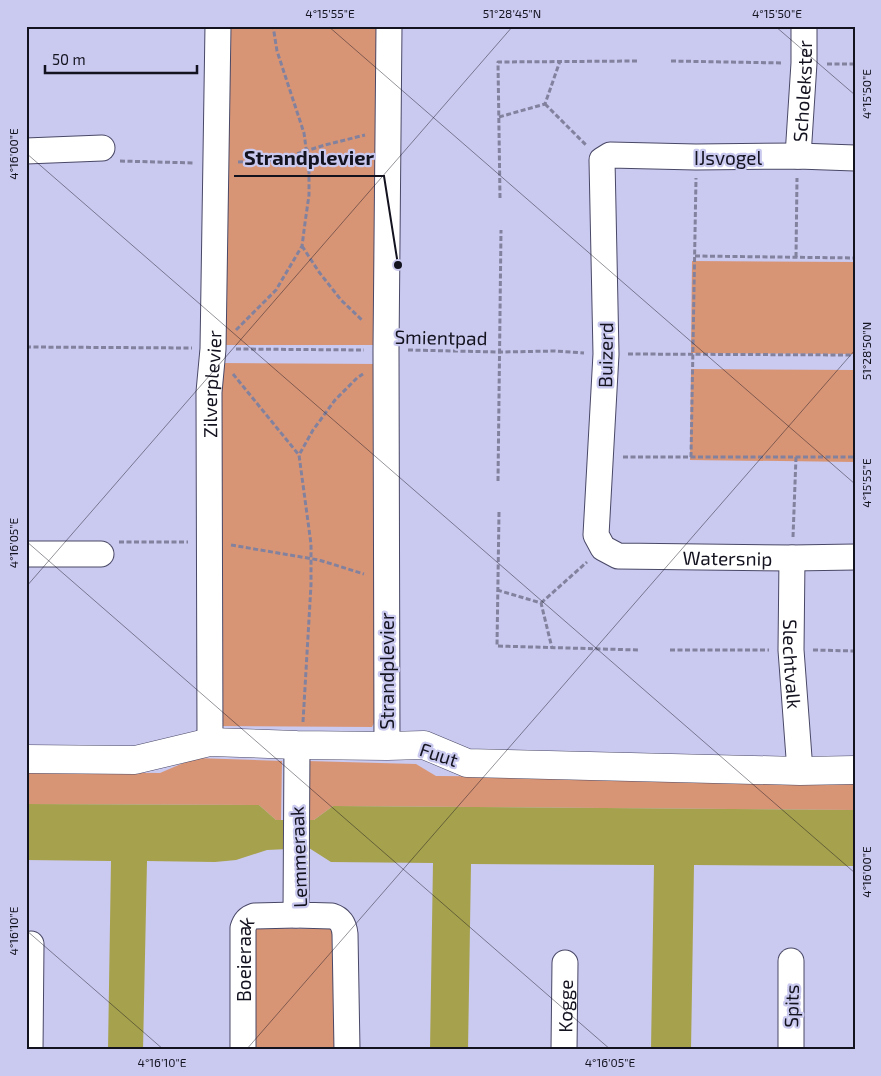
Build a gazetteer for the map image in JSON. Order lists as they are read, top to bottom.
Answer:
{
  "streets": {
    "street": [
      "Scholekster",
      "IJsvogel",
      "Buizerd",
      "Zilverplevier",
      "Watersnip",
      "Slechtvalk",
      "Strandplevier",
      "Fuut",
      "Lemmeraak",
      "Boeieraak",
      "Kogge",
      "Spits"
    ],
    "path": ["Smientpad"]
  },
  "crossings": [
    ["Scholekster", "IJsvogel"],
    ["IJsvogel", "Buizerd"],
    ["Smientpad", "Buizerd"],
    ["Smientpad", "Zilverplevier"],
    ["Smientpad", "Strandplevier"],
    ["Buizerd", "Watersnip"],
    ["Zilverplevier", "Fuut"],
    ["Watersnip", "Slechtvalk"],
    ["Slechtvalk", "Fuut"],
    ["Strandplevier", "Fuut"],
    ["Fuut", "Lemmeraak"],
    ["Lemmeraak", "Boeieraak"]
  ],
  "places": ["Strandplevier"],
  "scale_bar": "50 m",
  "coordinates": [
    "4°15'55\"E",
    "51°28'45\"N",
    "4°15'50\"E",
    "4°16'00\"E",
    "51°28'50\"N",
    "4°16'05\"E",
    "4°16'10\"E"
  ]
}
